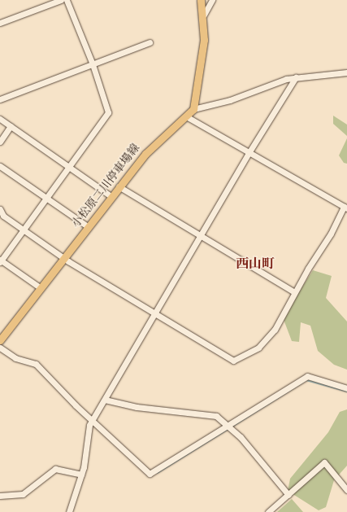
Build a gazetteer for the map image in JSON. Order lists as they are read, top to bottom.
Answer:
{
  "streets": {
    "main road": ["小松原二川停車場線"]
  },
  "districts": ["西山町"]
}
